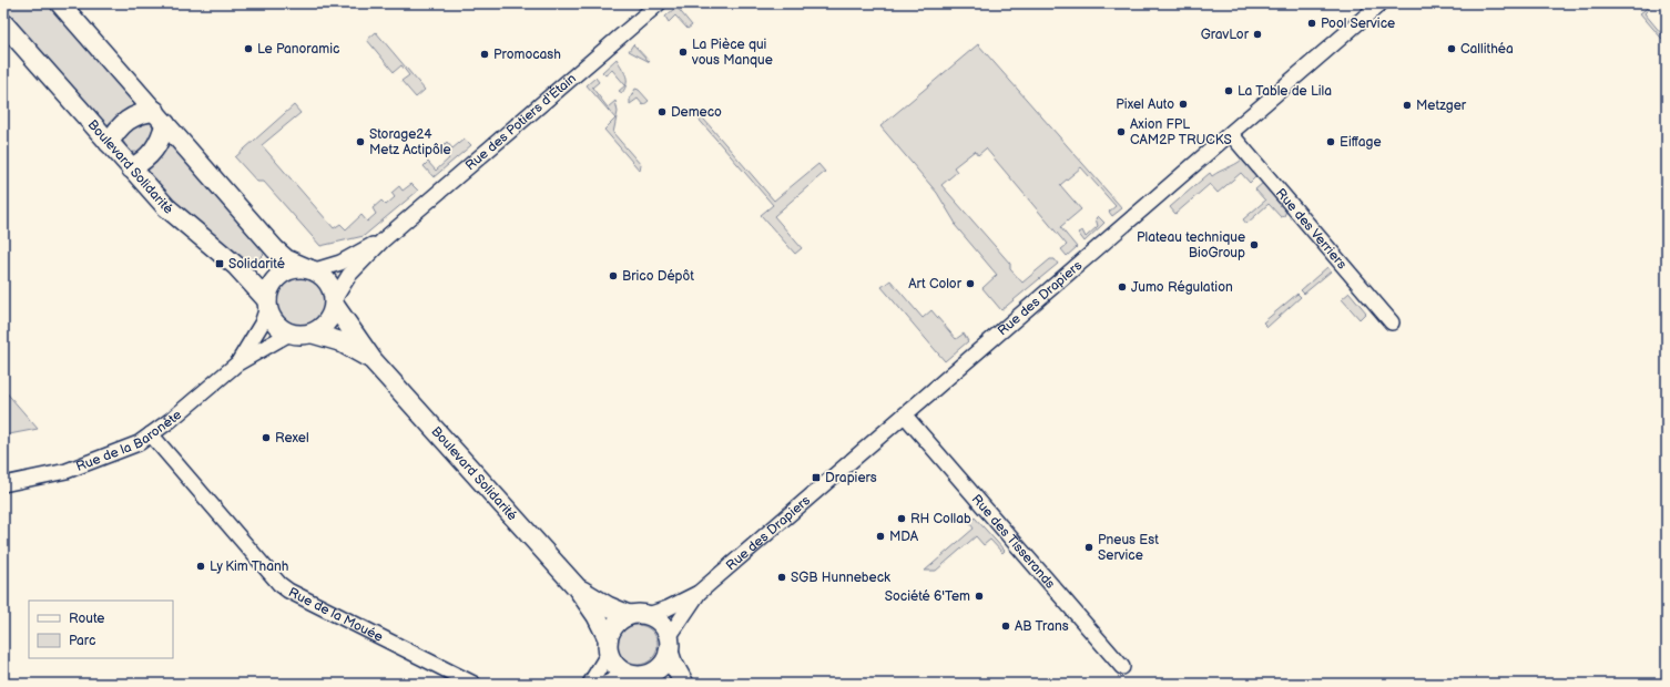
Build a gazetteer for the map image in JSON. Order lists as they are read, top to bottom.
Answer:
{
  "streets": {
    "main road": ["Boulevard Solidarité"],
    "street": [
      "Rue des Potiers d'Étain",
      "Rue des Verriers",
      "Rue des Drapiers",
      "Rue de la Baronète",
      "Rue des Tisserands",
      "Rue de la Mouée"
    ]
  },
  "crossings": [
    ["Rue des Potiers d'Étain", "Boulevard Solidarité"],
    ["Rue des Potiers d'Étain", "Rue de la Baronète"],
    ["Boulevard Solidarité", "Rue des Drapiers"],
    ["Boulevard Solidarité", "Rue de la Baronète"],
    ["Rue des Verriers", "Rue des Drapiers"],
    ["Rue des Drapiers", "Rue des Tisserands"],
    ["Rue de la Baronète", "Rue de la Mouée"]
  ],
  "places": {
    "other": [
      "Pool Service",
      "GravLor",
      "Le Panoramic",
      "Callithéa",
      "La Pièce qui vous Manque",
      "Promocash",
      "La Table de Lila",
      "Pixel Auto",
      "Metzger",
      "Demeco",
      "Axion FPL CAM2P TRUCKS",
      "Storage24 Metz Actipôle",
      "Eiffage",
      "Plateau technique BioGroup",
      "Brico Dépôt",
      "Art Color",
      "Jumo Régulation",
      "Rexel",
      "RH Collab",
      "MDA",
      "Pneus Est Service",
      "Ly Kim Thanh",
      "SGB Hunnebeck",
      "Société 6'Tem",
      "AB Trans"
    ],
    "transit": ["Solidarité", "Drapiers"]
  },
  "legend": ["Route", "Parc"]
}
